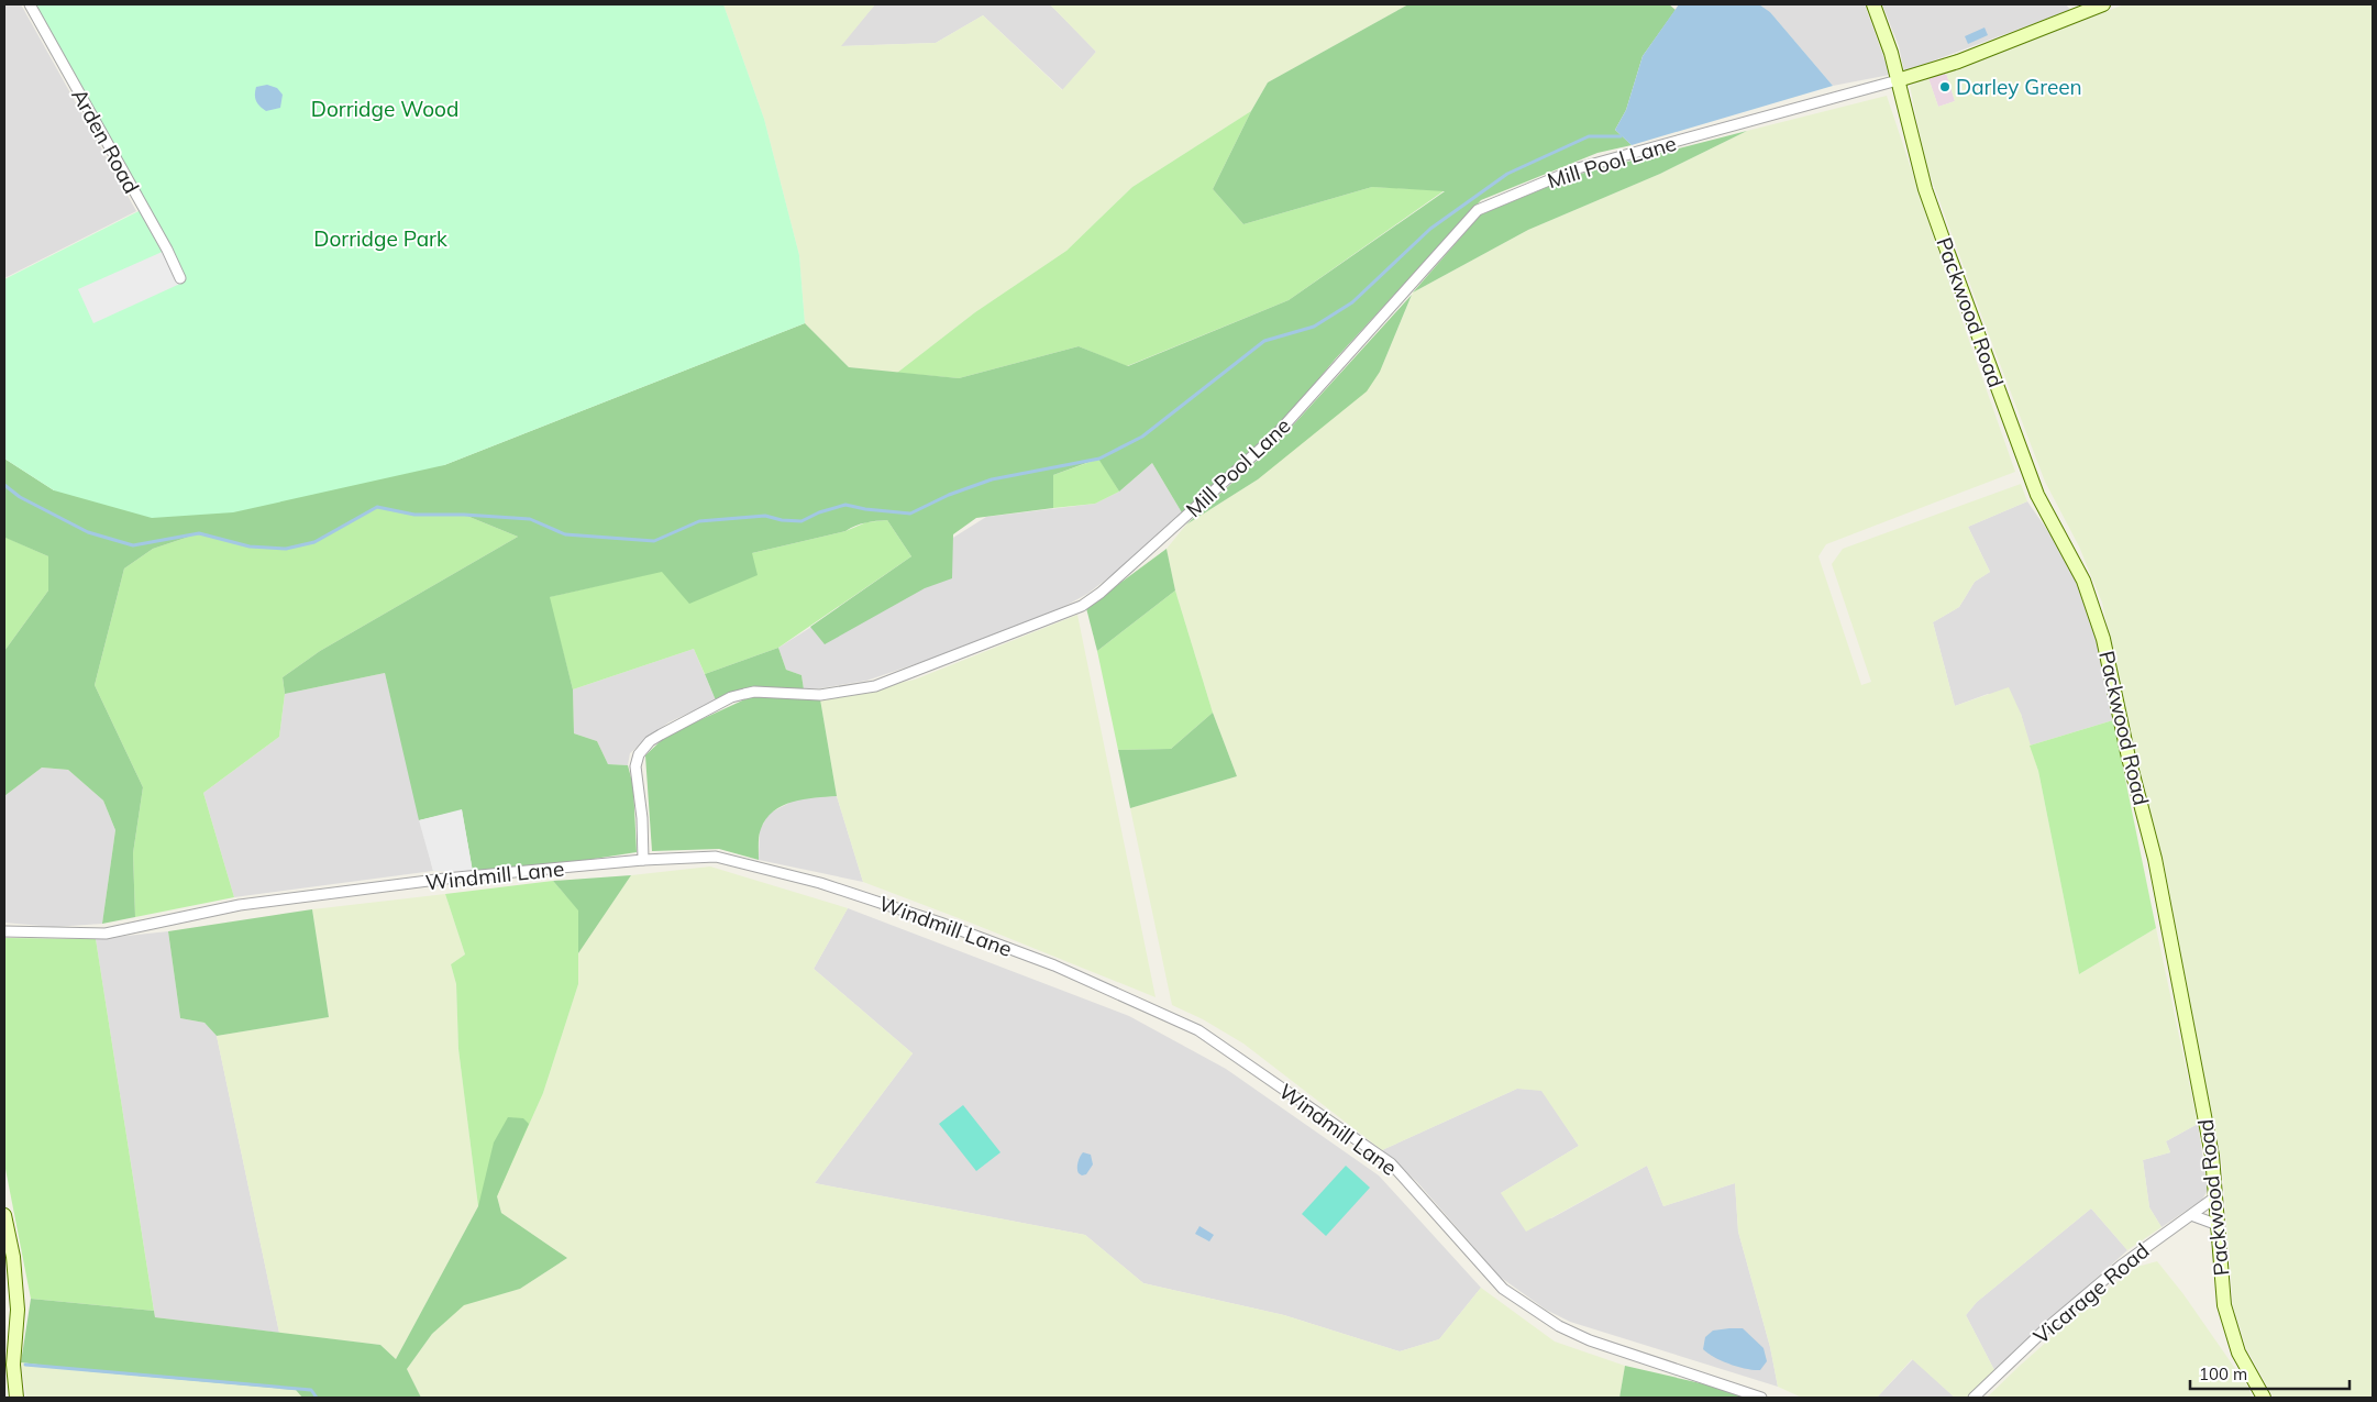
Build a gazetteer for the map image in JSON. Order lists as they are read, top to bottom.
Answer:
{
  "streets": {
    "street": [
      "Arden Road",
      "Mill Pool Lane",
      "Packwood Road",
      "Windmill Lane",
      "Vicarage Road"
    ]
  },
  "crossings": [
    ["Mill Pool Lane", "Packwood Road"],
    ["Mill Pool Lane", "Windmill Lane"],
    ["Packwood Road", "Vicarage Road"]
  ],
  "parks": ["Dorridge Wood", "Dorridge Park"],
  "places": ["Darley Green"],
  "scale_bar": "100 m"
}
